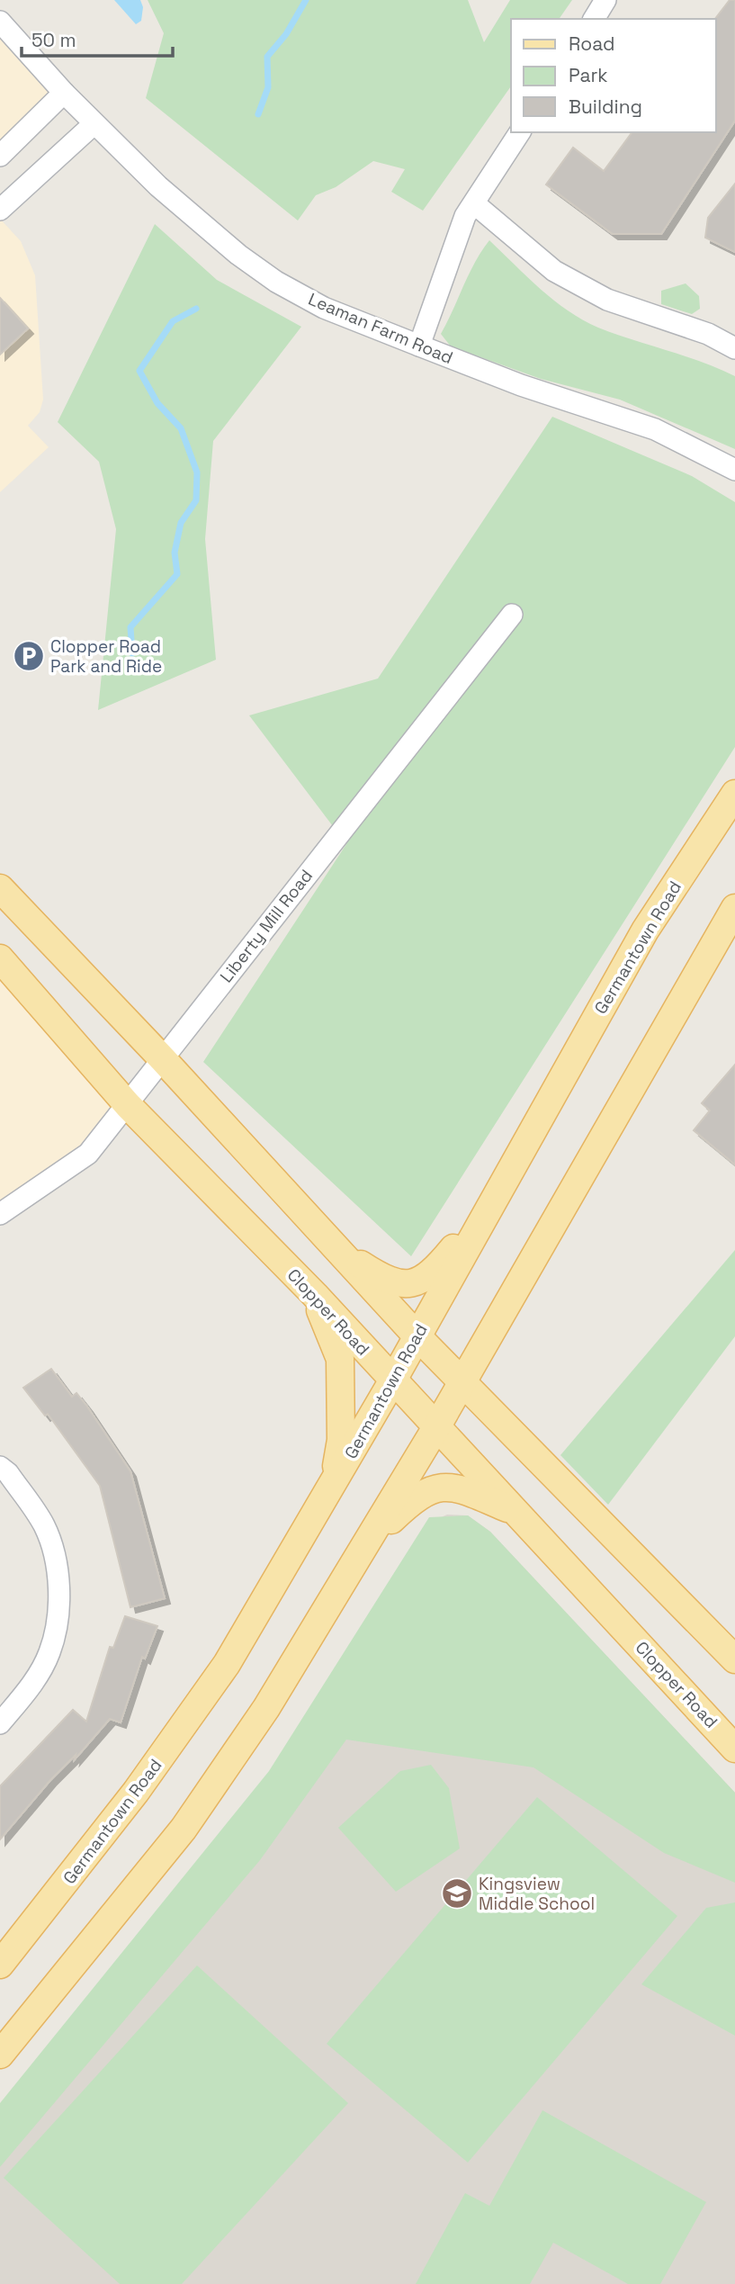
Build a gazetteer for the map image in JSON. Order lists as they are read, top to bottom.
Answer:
{
  "streets": {
    "main road": ["Germantown Road", "Clopper Road"],
    "street": ["Leaman Farm Road", "Liberty Mill Road"]
  },
  "crossings": [
    ["Liberty Mill Road", "Clopper Road"],
    ["Germantown Road", "Clopper Road"]
  ],
  "places": {
    "parking": ["Clopper Road Park and Ride"],
    "school or university": ["Kingsview Middle School"]
  },
  "legend": ["Road", "Park", "Building"],
  "scale_bar": "50 m"
}
